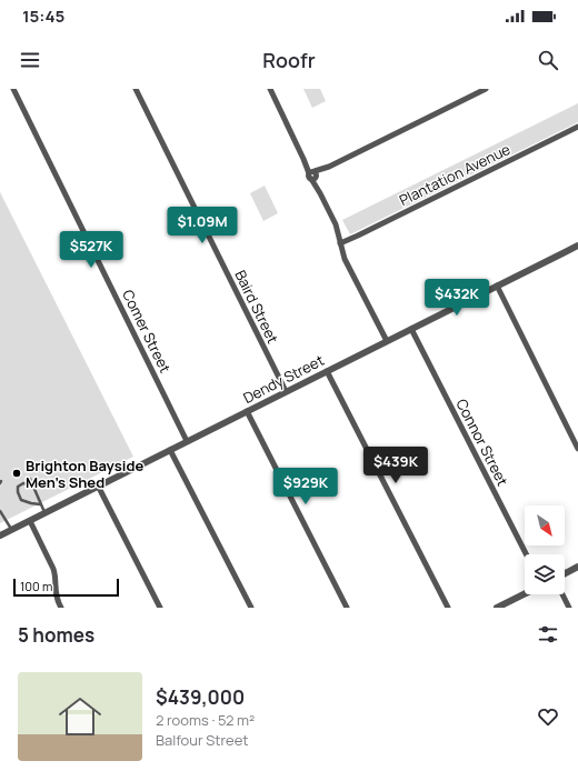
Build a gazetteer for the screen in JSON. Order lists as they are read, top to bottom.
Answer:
{
  "streets": {
    "street": [
      "Plantation Avenue",
      "Baird Street",
      "Comer Street",
      "Dendy Street",
      "Connor Street"
    ]
  },
  "crossings": [
    ["Baird Street", "Dendy Street"],
    ["Comer Street", "Dendy Street"],
    ["Dendy Street", "Connor Street"]
  ],
  "places": ["Brighton Bayside Men's Shed"],
  "scale_bar": "100 m",
  "north": "bottom right",
  "page": {
    "status": "15:45",
    "header": "Roofr",
    "price": [
      "$1.09M",
      "$527K",
      "$432K",
      "$439K",
      "$929K"
    ],
    "scale": "100 m",
    "heading": "5 homes",
    "list": [
      {
        "name": "$439,000",
        "note": "2 rooms · 52 m² · Balfour Street"
      }
    ]
  }
}
